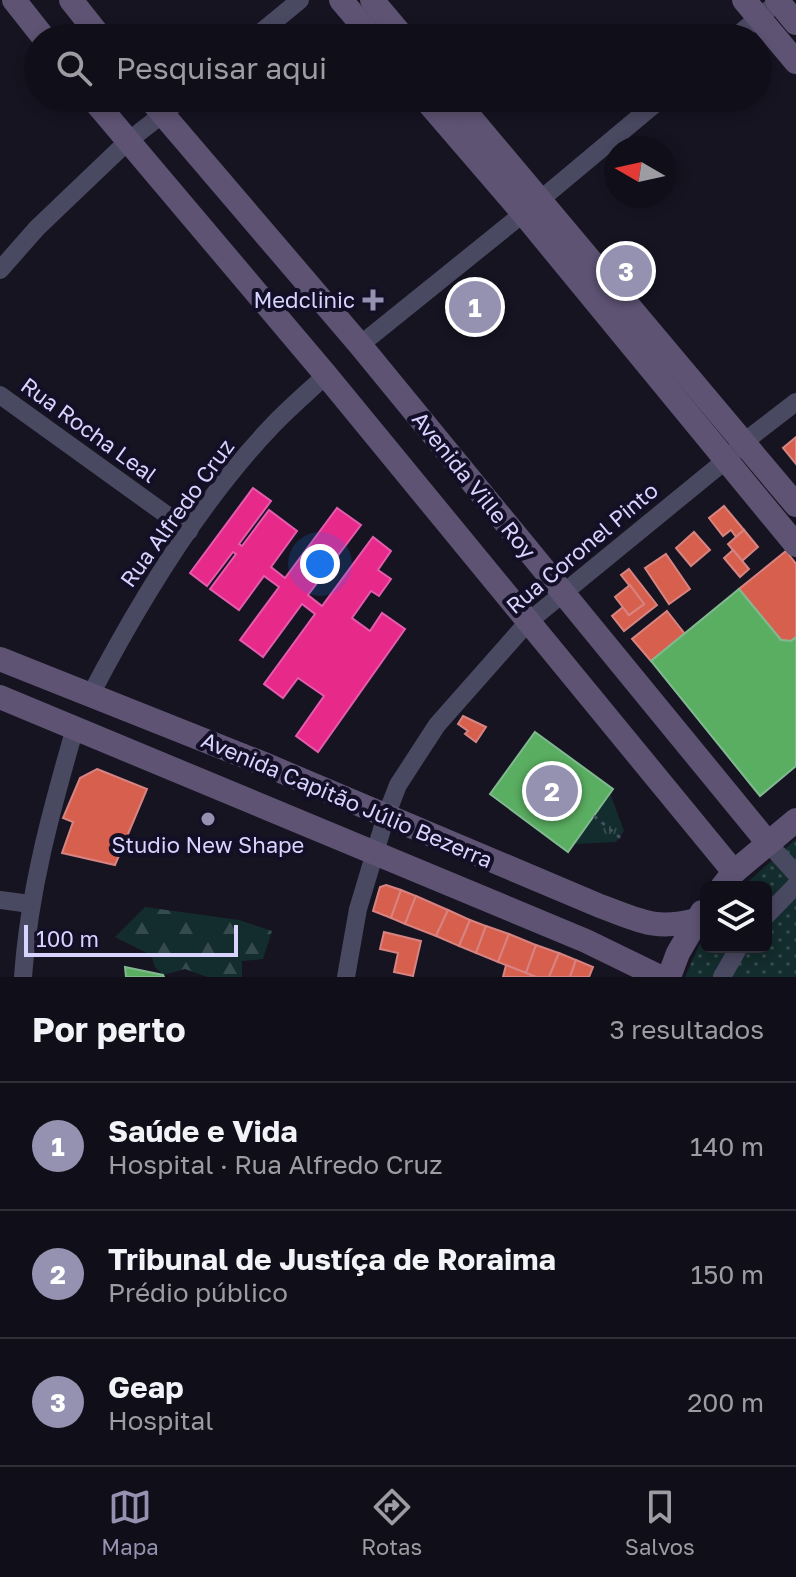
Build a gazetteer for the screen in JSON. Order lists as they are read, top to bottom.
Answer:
{
  "streets": {
    "main road": ["Avenida Ville Roy", "Avenida Capitão Júlio Bezerra"],
    "street": ["Rua Rocha Leal", "Rua Alfredo Cruz", "Rua Coronel Pinto"]
  },
  "crossings": [
    ["Rua Rocha Leal", "Rua Alfredo Cruz"],
    ["Avenida Ville Roy", "Rua Alfredo Cruz"],
    ["Avenida Ville Roy", "Rua Coronel Pinto"],
    ["Rua Alfredo Cruz", "Avenida Capitão Júlio Bezerra"],
    ["Rua Coronel Pinto", "Avenida Capitão Júlio Bezerra"]
  ],
  "places": {
    "health": ["Medclinic"],
    "other": ["Studio New Shape"]
  },
  "scale_bar": "100 m",
  "north": "left",
  "page": {
    "search": "Pesquisar aqui",
    "pins": ["3", "1", "2"],
    "scale": "100 m",
    "heading": ["Por perto", "3 resultados"],
    "list": [
      {
        "mark": "1",
        "name": "Saúde e Vida",
        "note": "Hospital · Rua Alfredo Cruz",
        "value": "140 m"
      },
      {
        "mark": "2",
        "name": "Tribunal de Justíça de Roraima",
        "note": "Prédio público",
        "value": "150 m"
      },
      {
        "mark": "3",
        "name": "Geap",
        "note": "Hospital",
        "value": "200 m"
      }
    ],
    "nav": ["Mapa", "Rotas", "Salvos"]
  }
}
